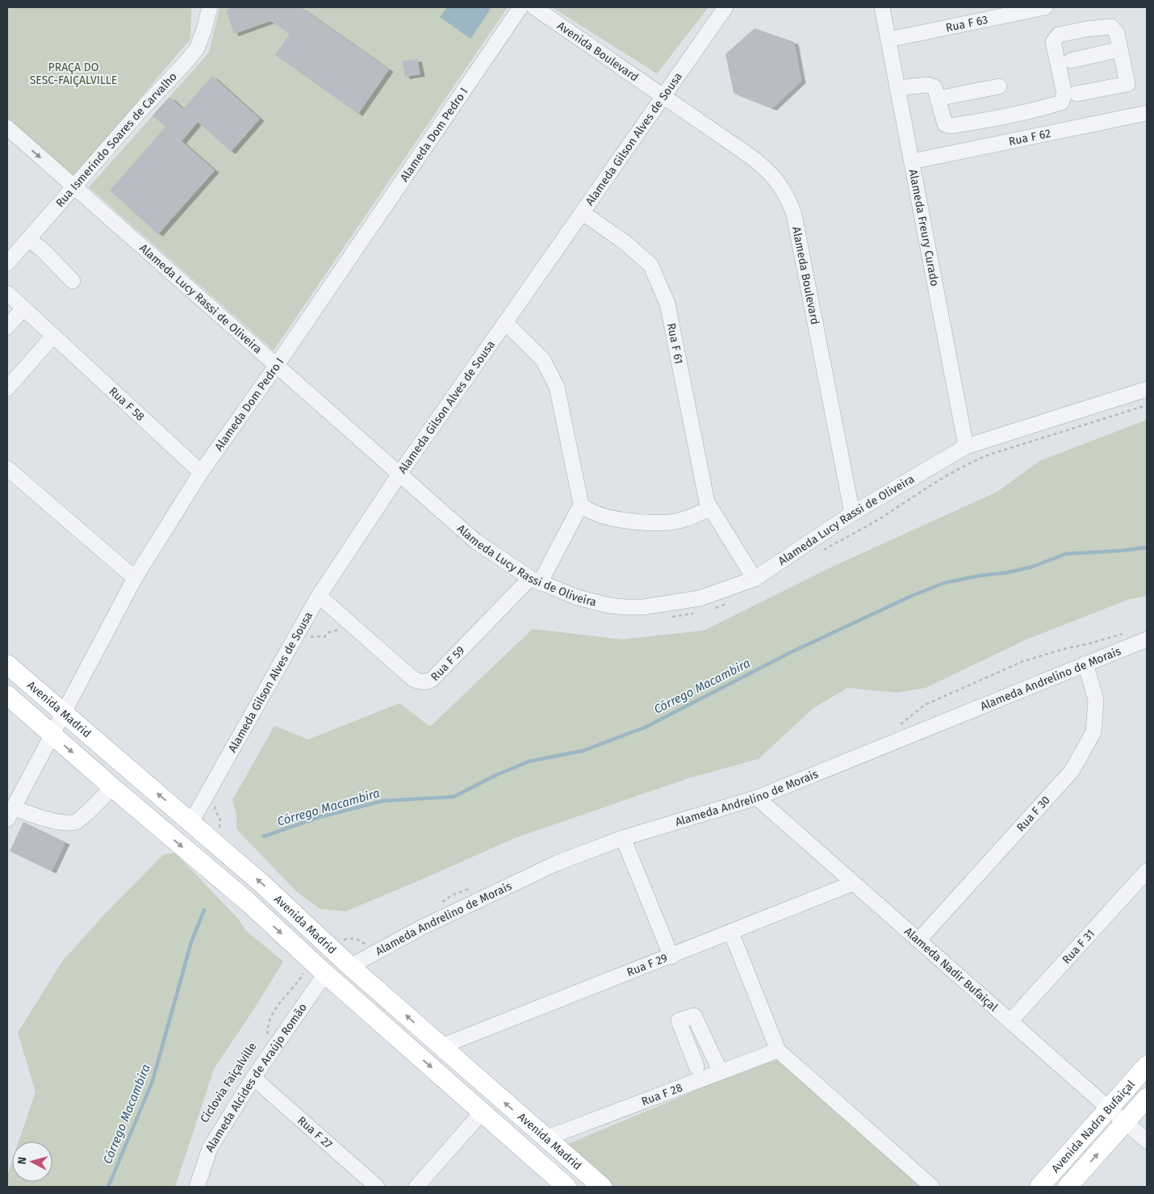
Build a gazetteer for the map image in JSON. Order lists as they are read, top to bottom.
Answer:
{
  "streets": {
    "main road": ["Avenida Madrid", "Avenida Nadra Bufaiçal"],
    "street": [
      "Rua F 63",
      "Avenida Boulevard",
      "Alameda Dom Pedro I",
      "Rua F 62",
      "Alameda Gilson Alves de Sousa",
      "Rua Ismerindo Soares de Carvalho",
      "Alameda Freury Curado",
      "Alameda Boulevard",
      "Alameda Lucy Rassi de Oliveira",
      "Rua F 61",
      "Rua F 58",
      "Rua F 59",
      "Alameda Andrelino de Morais",
      "Rua F 30",
      "Rua F 31",
      "Rua F 29",
      "Alameda Nadir Bufaiçal",
      "Alameda Alcides de Araújo Romão",
      "Rua F 28",
      "Rua F 27"
    ],
    "path": ["Ciclovia Faiçalville"]
  },
  "crossings": [
    ["Rua F 63", "Alameda Freury Curado"],
    ["Avenida Boulevard", "Alameda Gilson Alves de Sousa"],
    ["Avenida Boulevard", "Alameda Boulevard"],
    ["Alameda Dom Pedro I", "Alameda Lucy Rassi de Oliveira"],
    ["Alameda Dom Pedro I", "Rua F 58"],
    ["Alameda Dom Pedro I", "Avenida Madrid"],
    ["Rua F 62", "Alameda Freury Curado"],
    ["Alameda Gilson Alves de Sousa", "Alameda Boulevard"],
    ["Alameda Gilson Alves de Sousa", "Alameda Lucy Rassi de Oliveira"],
    ["Alameda Gilson Alves de Sousa", "Rua F 61"],
    ["Alameda Gilson Alves de Sousa", "Rua F 59"],
    ["Alameda Gilson Alves de Sousa", "Avenida Madrid"],
    ["Rua Ismerindo Soares de Carvalho", "Alameda Lucy Rassi de Oliveira"],
    ["Alameda Freury Curado", "Alameda Lucy Rassi de Oliveira"],
    ["Alameda Boulevard", "Alameda Lucy Rassi de Oliveira"],
    ["Alameda Lucy Rassi de Oliveira", "Rua F 61"],
    ["Alameda Lucy Rassi de Oliveira", "Rua F 59"],
    ["Alameda Andrelino de Morais", "Avenida Madrid"],
    ["Alameda Andrelino de Morais", "Rua F 30"],
    ["Alameda Andrelino de Morais", "Alameda Nadir Bufaiçal"],
    ["Avenida Madrid", "Rua F 29"],
    ["Avenida Madrid", "Alameda Alcides de Araújo Romão"],
    ["Avenida Madrid", "Rua F 28"],
    ["Rua F 30", "Alameda Nadir Bufaiçal"],
    ["Rua F 31", "Alameda Nadir Bufaiçal"],
    ["Rua F 29", "Alameda Nadir Bufaiçal"],
    ["Alameda Nadir Bufaiçal", "Avenida Nadra Bufaiçal"],
    ["Alameda Alcides de Araújo Romão", "Rua F 27"]
  ],
  "water": ["Córrego Macambira"],
  "parks": ["PRAÇA DO SESC-FAIÇALVILLE"],
  "north": "left"
}
